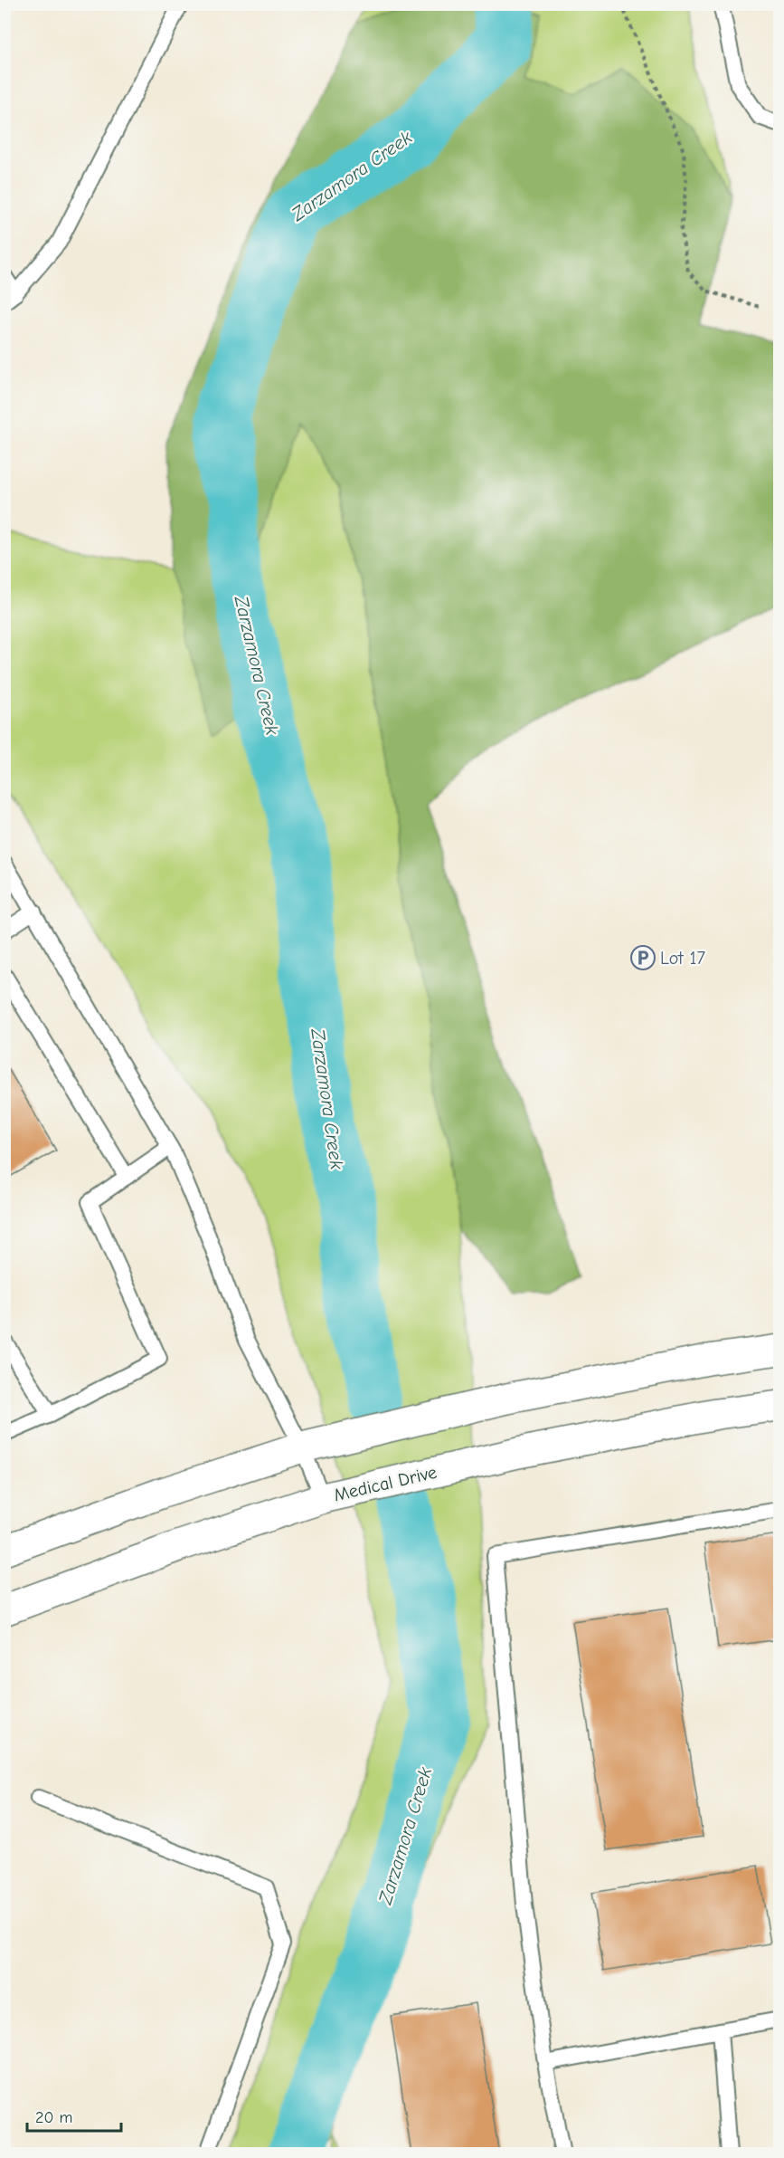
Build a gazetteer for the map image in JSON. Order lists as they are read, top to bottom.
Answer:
{
  "streets": {
    "street": ["Medical Drive"]
  },
  "water": ["Zarzamora Creek"],
  "places": {
    "parking": ["Lot 17"]
  },
  "scale_bar": "20 m"
}
